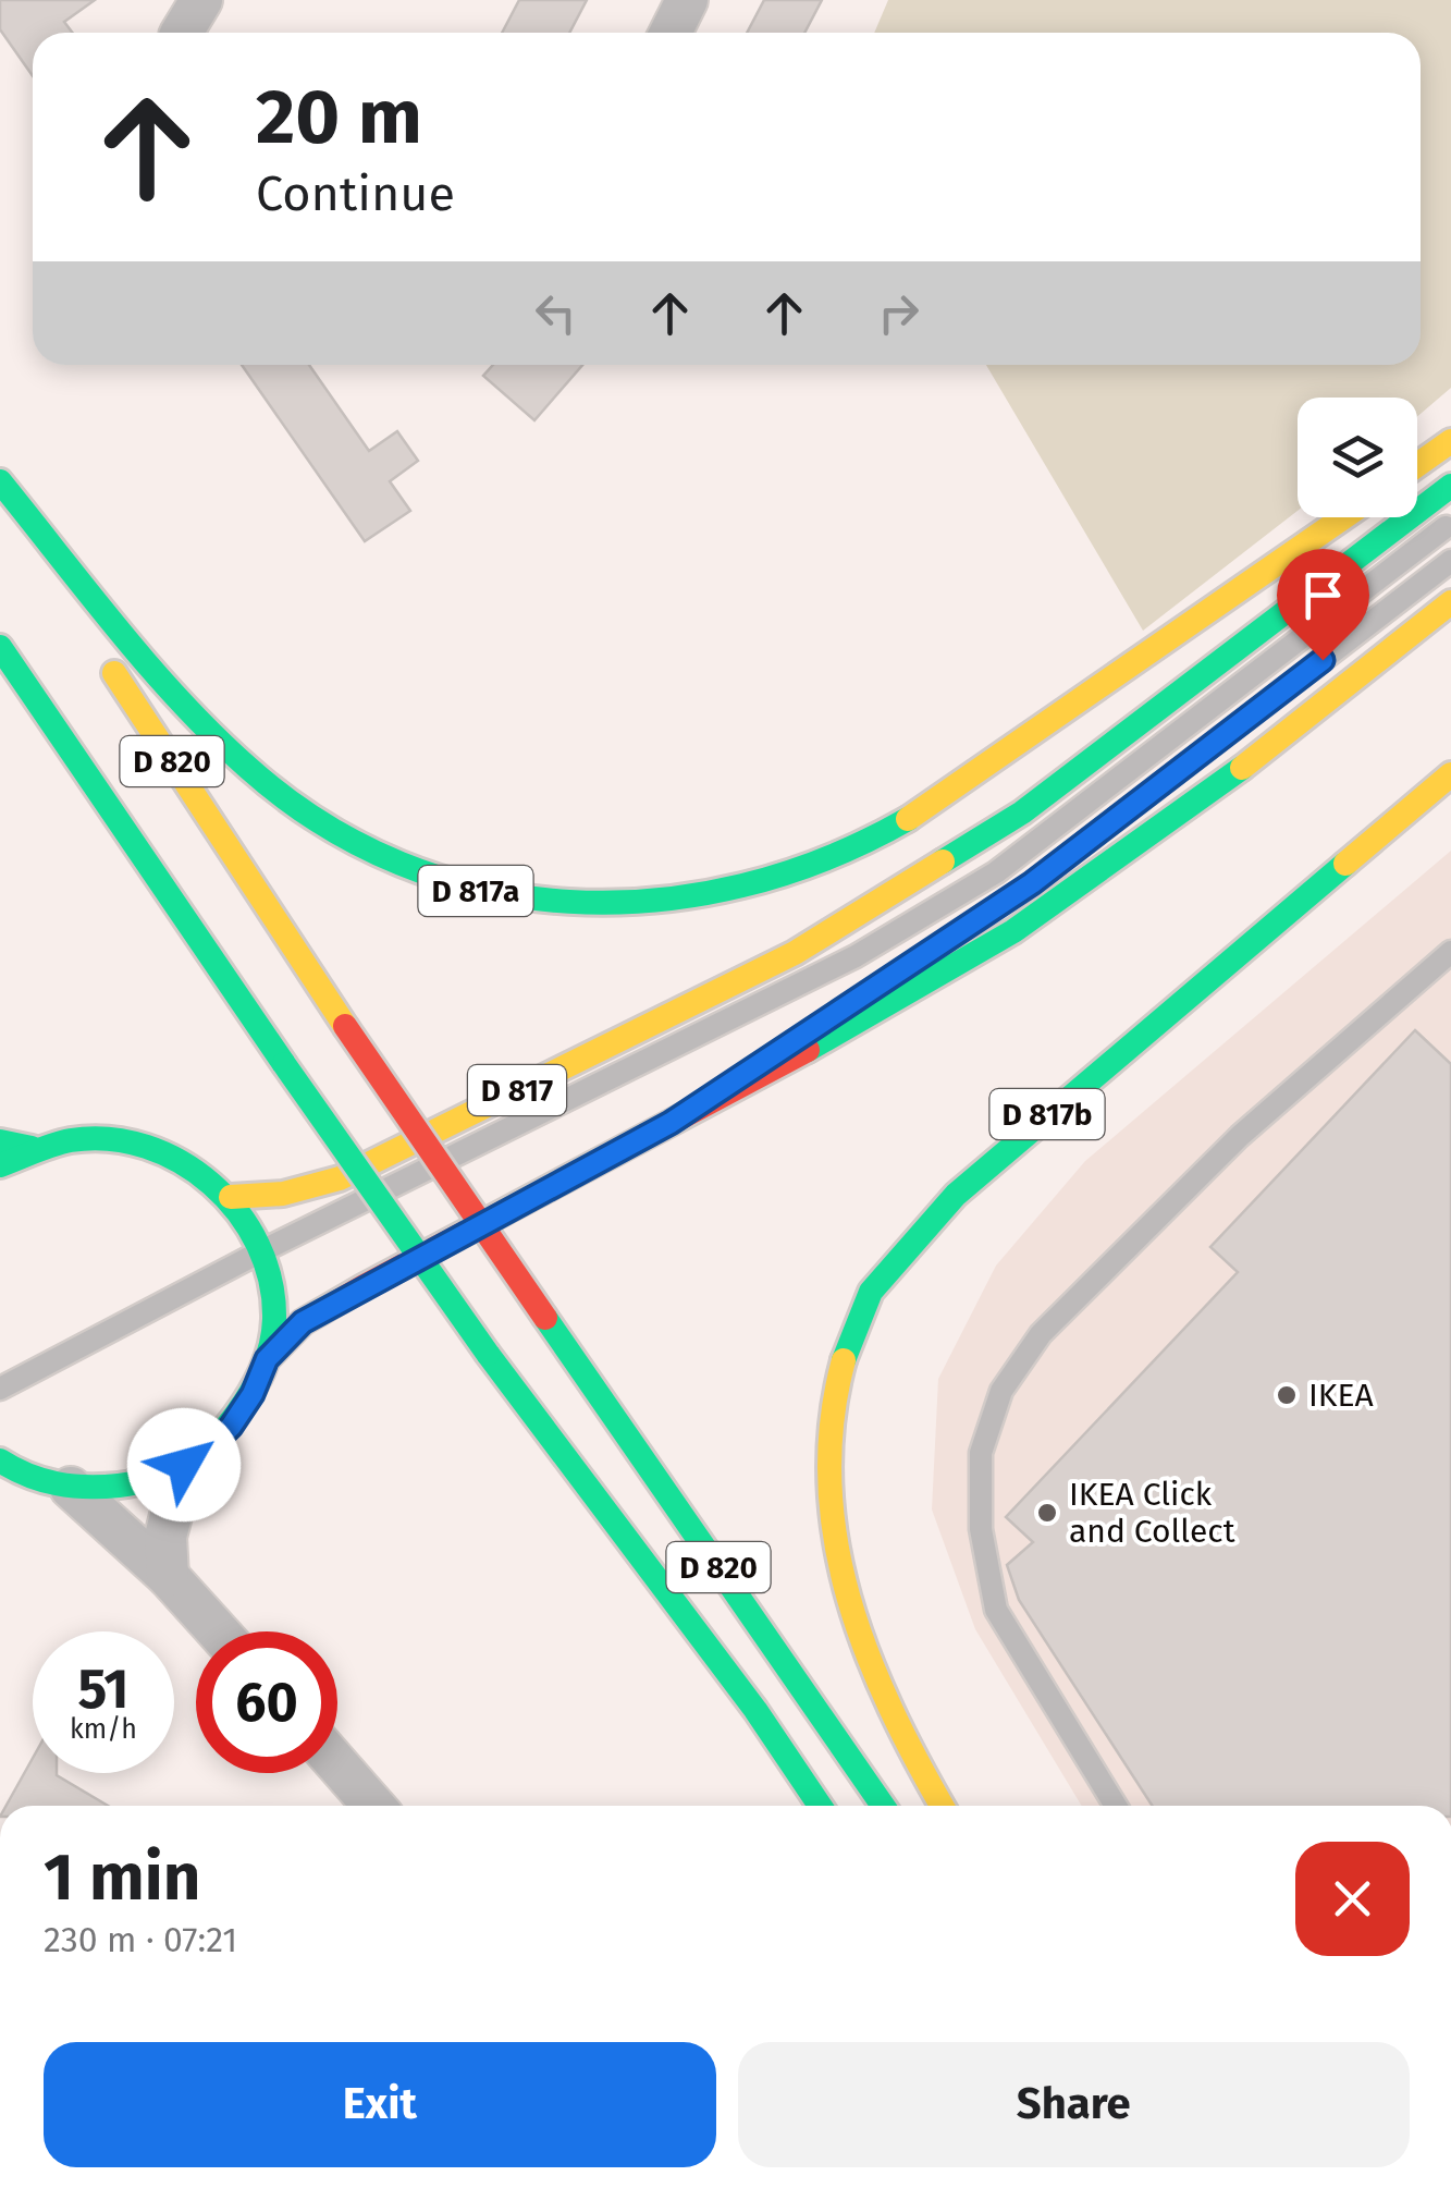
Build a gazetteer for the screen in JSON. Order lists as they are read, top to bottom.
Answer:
{
  "streets": {
    "main road": [
      "D 820",
      "D 817a",
      "D 817",
      "D 817b"
    ]
  },
  "places": ["IKEA", "IKEA Click and Collect"],
  "page": {
    "turn": ["20 m", "Continue"],
    "speed": "51 km/h",
    "limit": "60",
    "heading": ["1 min", "230 m · 07:21"],
    "buttons": ["Exit", "Share"]
  }
}
